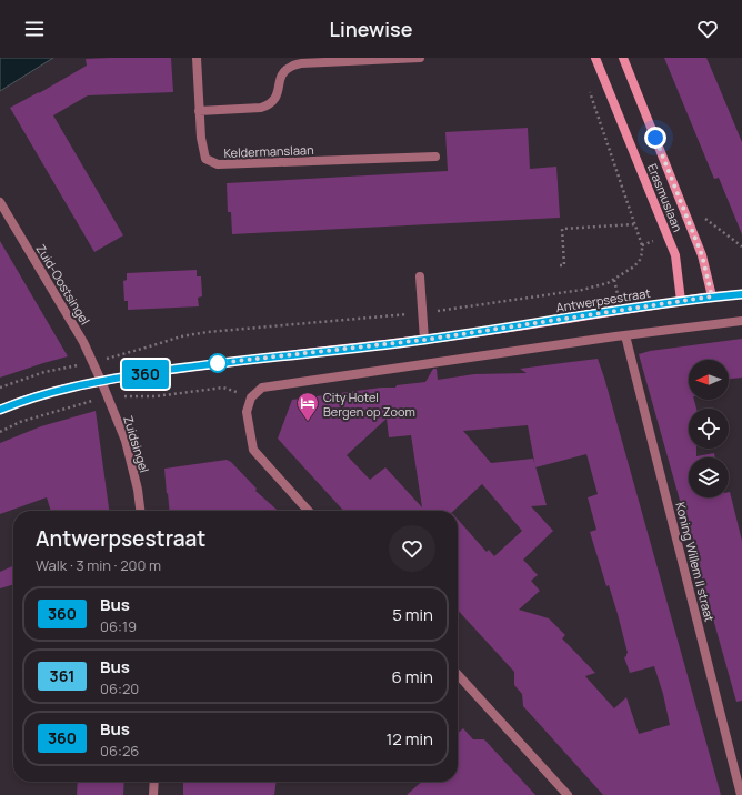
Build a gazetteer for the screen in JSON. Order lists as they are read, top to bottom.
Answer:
{
  "streets": {
    "main road": ["Erasmuslaan", "Antwerpsestraat"],
    "street": [
      "Keldermanslaan",
      "Zuid-Oostsingel",
      "Zuidsingel",
      "Koning Willem II straat"
    ]
  },
  "crossings": [
    ["Erasmuslaan", "Antwerpsestraat"],
    ["Zuid-Oostsingel", "Antwerpsestraat"],
    ["Zuid-Oostsingel", "Zuidsingel"],
    ["Antwerpsestraat", "Zuidsingel"]
  ],
  "places": {
    "hotel": ["City Hotel Bergen op Zoom"]
  },
  "lines": ["bus line 360"],
  "north": "left",
  "page": {
    "header": "Linewise",
    "on_map": "360",
    "heading": ["Antwerpsestraat", "Walk · 3 min · 200 m"],
    "list": [
      {
        "mark": "360",
        "name": "Bus",
        "note": "06:19",
        "value": "5 min"
      },
      {
        "mark": "361",
        "name": "Bus",
        "note": "06:20",
        "value": "6 min"
      },
      {
        "mark": "360",
        "name": "Bus",
        "note": "06:26",
        "value": "12 min"
      }
    ]
  }
}
